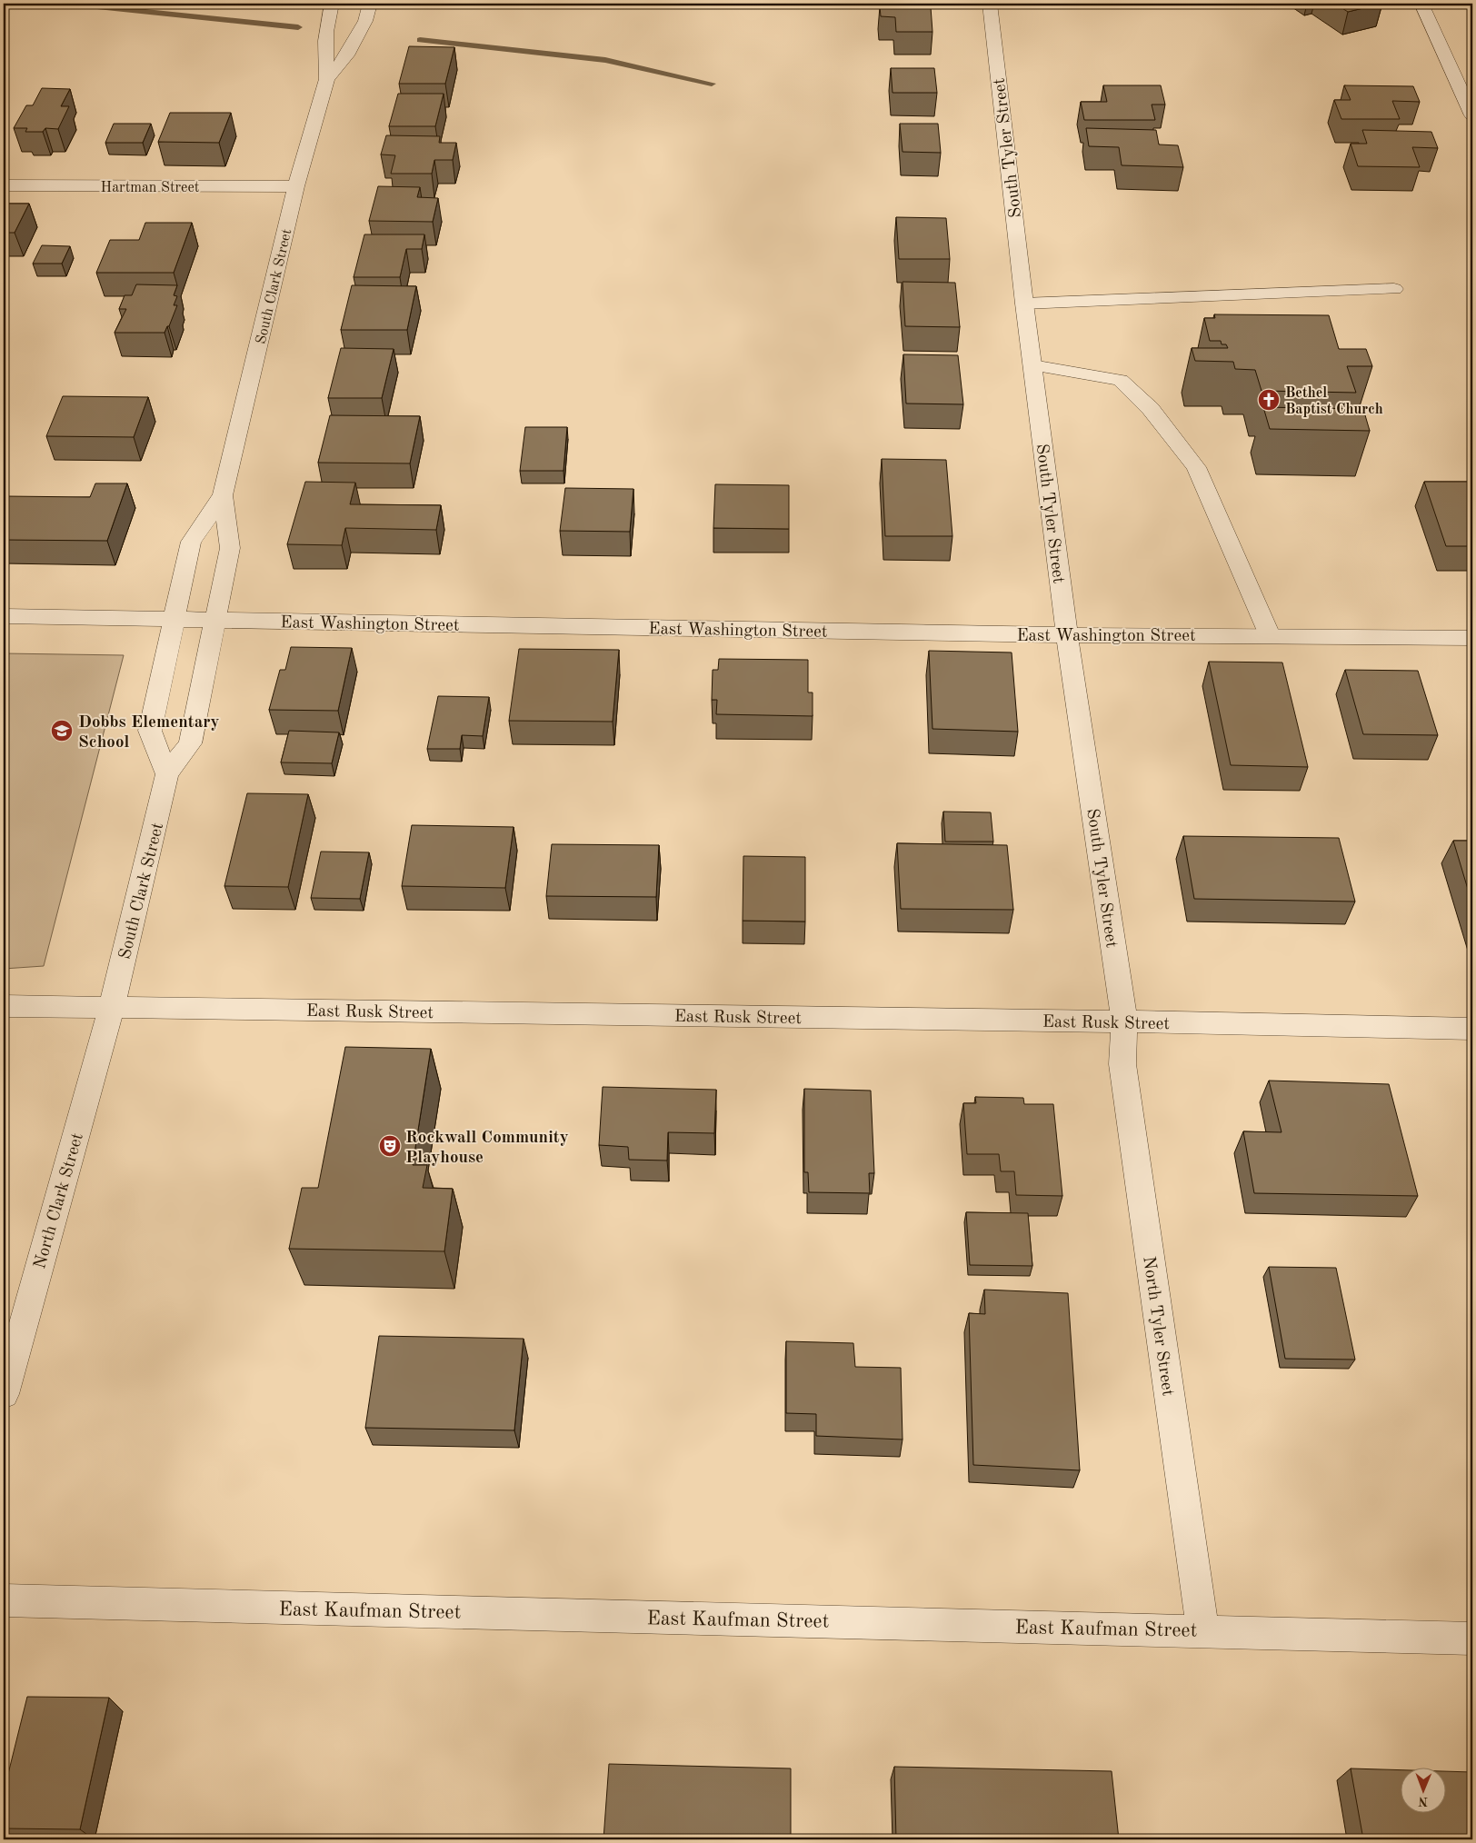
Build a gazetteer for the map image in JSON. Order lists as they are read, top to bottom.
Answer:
{
  "streets": {
    "street": [
      "South Tyler Street",
      "Hartman Street",
      "South Clark Street",
      "East Washington Street",
      "East Rusk Street",
      "North Clark Street",
      "North Tyler Street",
      "East Kaufman Street"
    ]
  },
  "crossings": [
    ["South Tyler Street", "East Washington Street"],
    ["South Tyler Street", "East Rusk Street"],
    ["South Tyler Street", "North Tyler Street"],
    ["Hartman Street", "South Clark Street"],
    ["South Clark Street", "East Washington Street"],
    ["South Clark Street", "East Rusk Street"],
    ["South Clark Street", "North Clark Street"],
    ["East Rusk Street", "North Clark Street"],
    ["East Rusk Street", "North Tyler Street"],
    ["North Tyler Street", "East Kaufman Street"]
  ],
  "places": {
    "church": ["Bethel Baptist Church"],
    "school or university": ["Dobbs Elementary School"],
    "theatre": ["Rockwall Community Playhouse"]
  },
  "north": "bottom"
}
